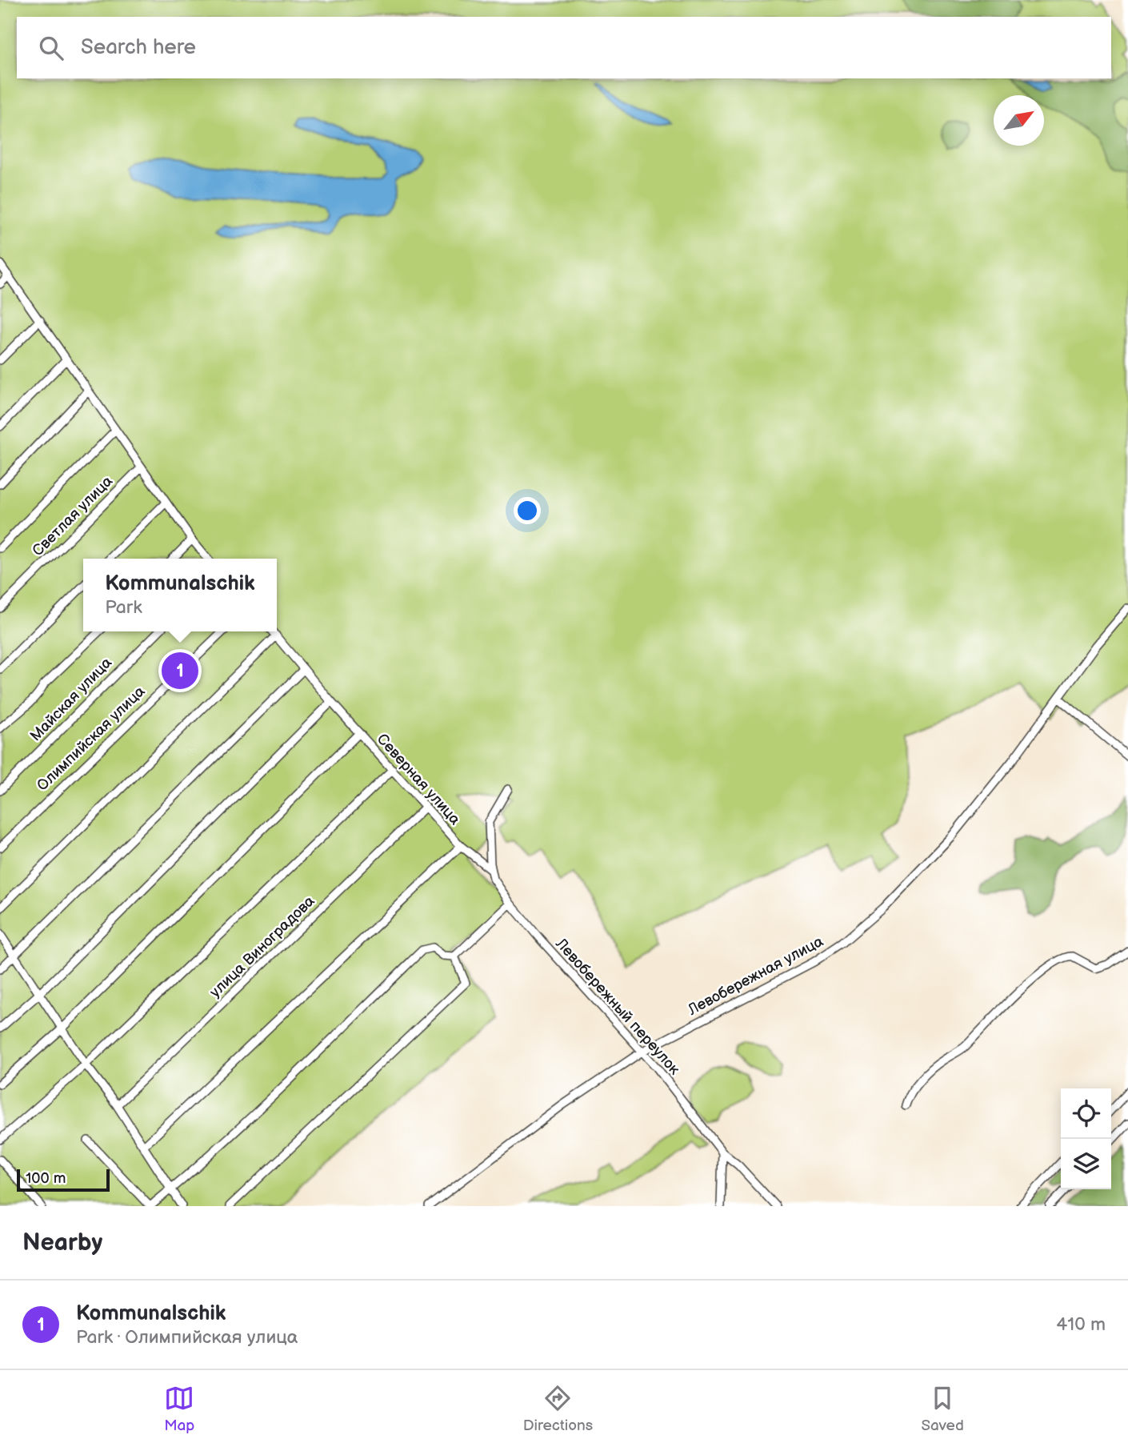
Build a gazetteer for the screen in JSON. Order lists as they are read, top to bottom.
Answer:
{
  "streets": {
    "street": [
      "Светлая улица",
      "Майская улица",
      "Олимпийская улица",
      "Северная улица",
      "улица Виноградова",
      "Левобережная улица",
      "Левобережный переулок"
    ]
  },
  "crossings": [
    ["Северная улица", "улица Виноградова"],
    ["Северная улица", "Левобережный переулок"],
    ["Левобережная улица", "Левобережный переулок"]
  ],
  "scale_bar": "100 m",
  "north": "top right",
  "page": {
    "search": "Search here",
    "popup": ["Kommunalschik", "Park"],
    "pins": "1",
    "scale": "100 m",
    "heading": "Nearby",
    "list": [
      {
        "mark": "1",
        "name": "Kommunalschik",
        "note": "Park · Олимпийская улица",
        "value": "410 m"
      }
    ],
    "nav": ["Map", "Directions", "Saved"]
  }
}
